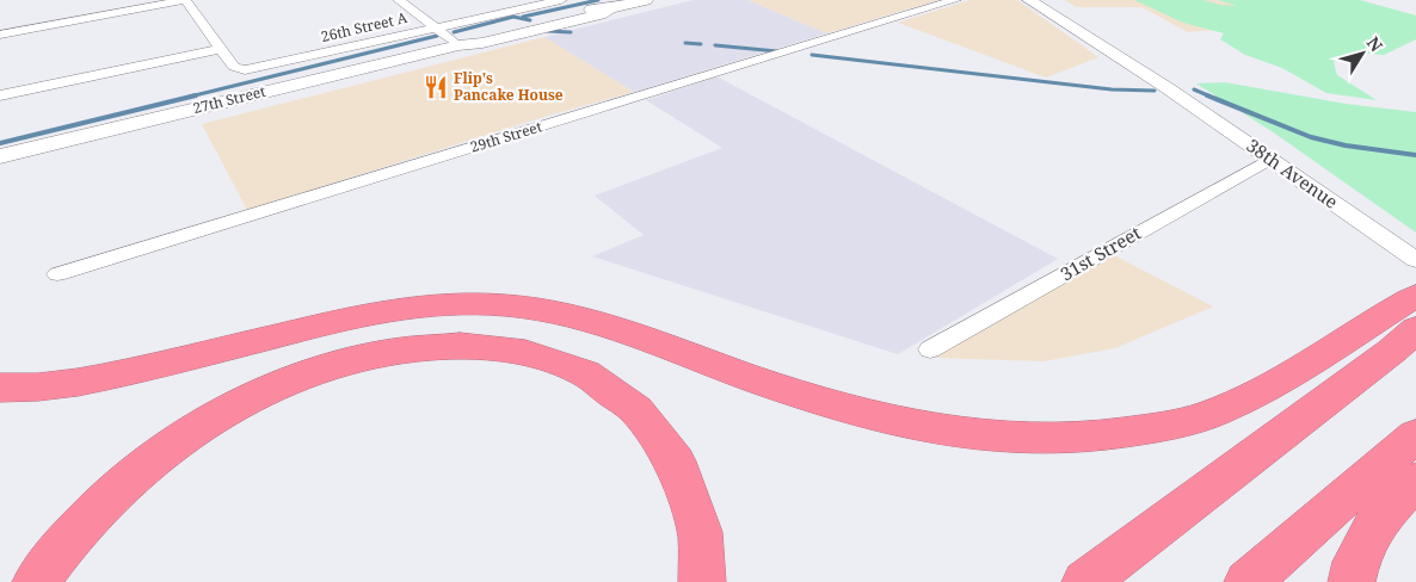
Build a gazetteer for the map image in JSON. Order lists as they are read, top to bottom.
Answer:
{
  "streets": {
    "main road": ["27th Street"],
    "street": [
      "26th Street A",
      "29th Street",
      "38th Avenue",
      "31st Street"
    ]
  },
  "crossings": [
    ["38th Avenue", "31st Street"]
  ],
  "places": {
    "restaurant": ["Flip's Pancake House"]
  },
  "north": "top right"
}
